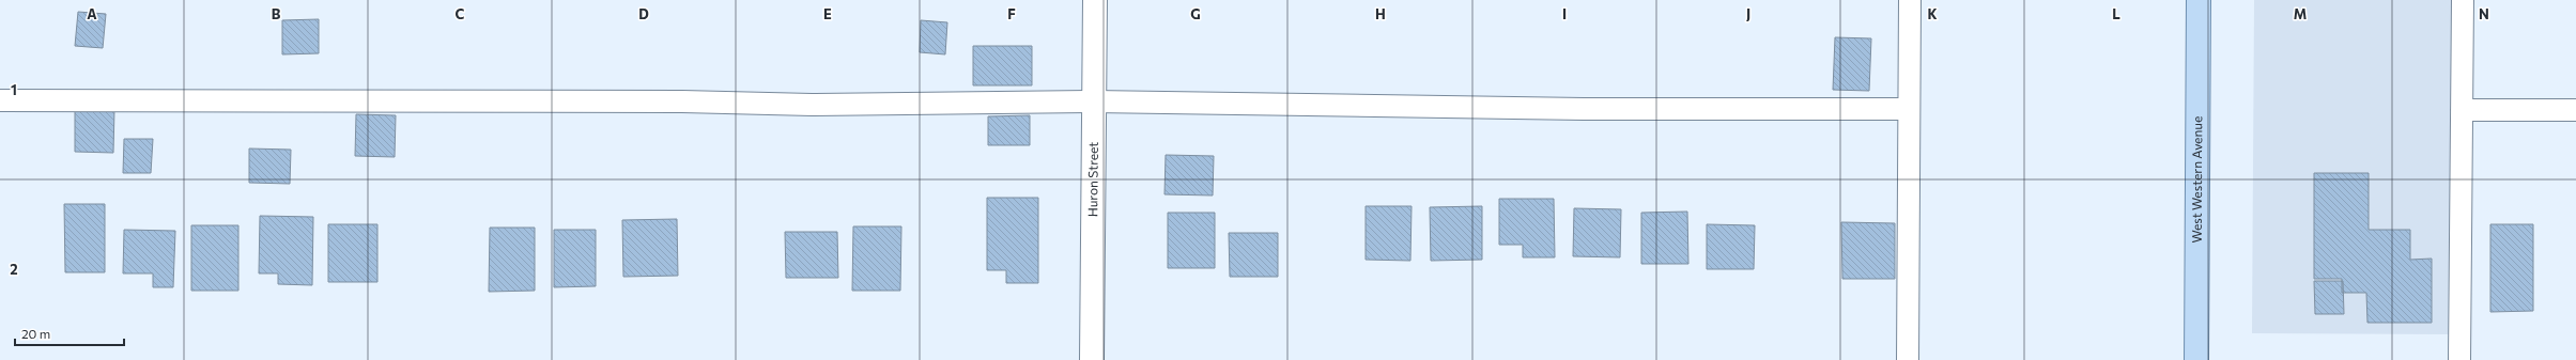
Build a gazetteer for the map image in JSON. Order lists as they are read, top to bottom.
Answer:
{
  "streets": {
    "main road": ["West Western Avenue"],
    "street": ["Huron Street"]
  },
  "scale_bar": "20 m",
  "grid": {
    "columns": [
      "A",
      "B",
      "C",
      "D",
      "E",
      "F",
      "G",
      "H",
      "I",
      "J",
      "K",
      "L",
      "M",
      "N"
    ],
    "rows": ["1", "2"]
  }
}
